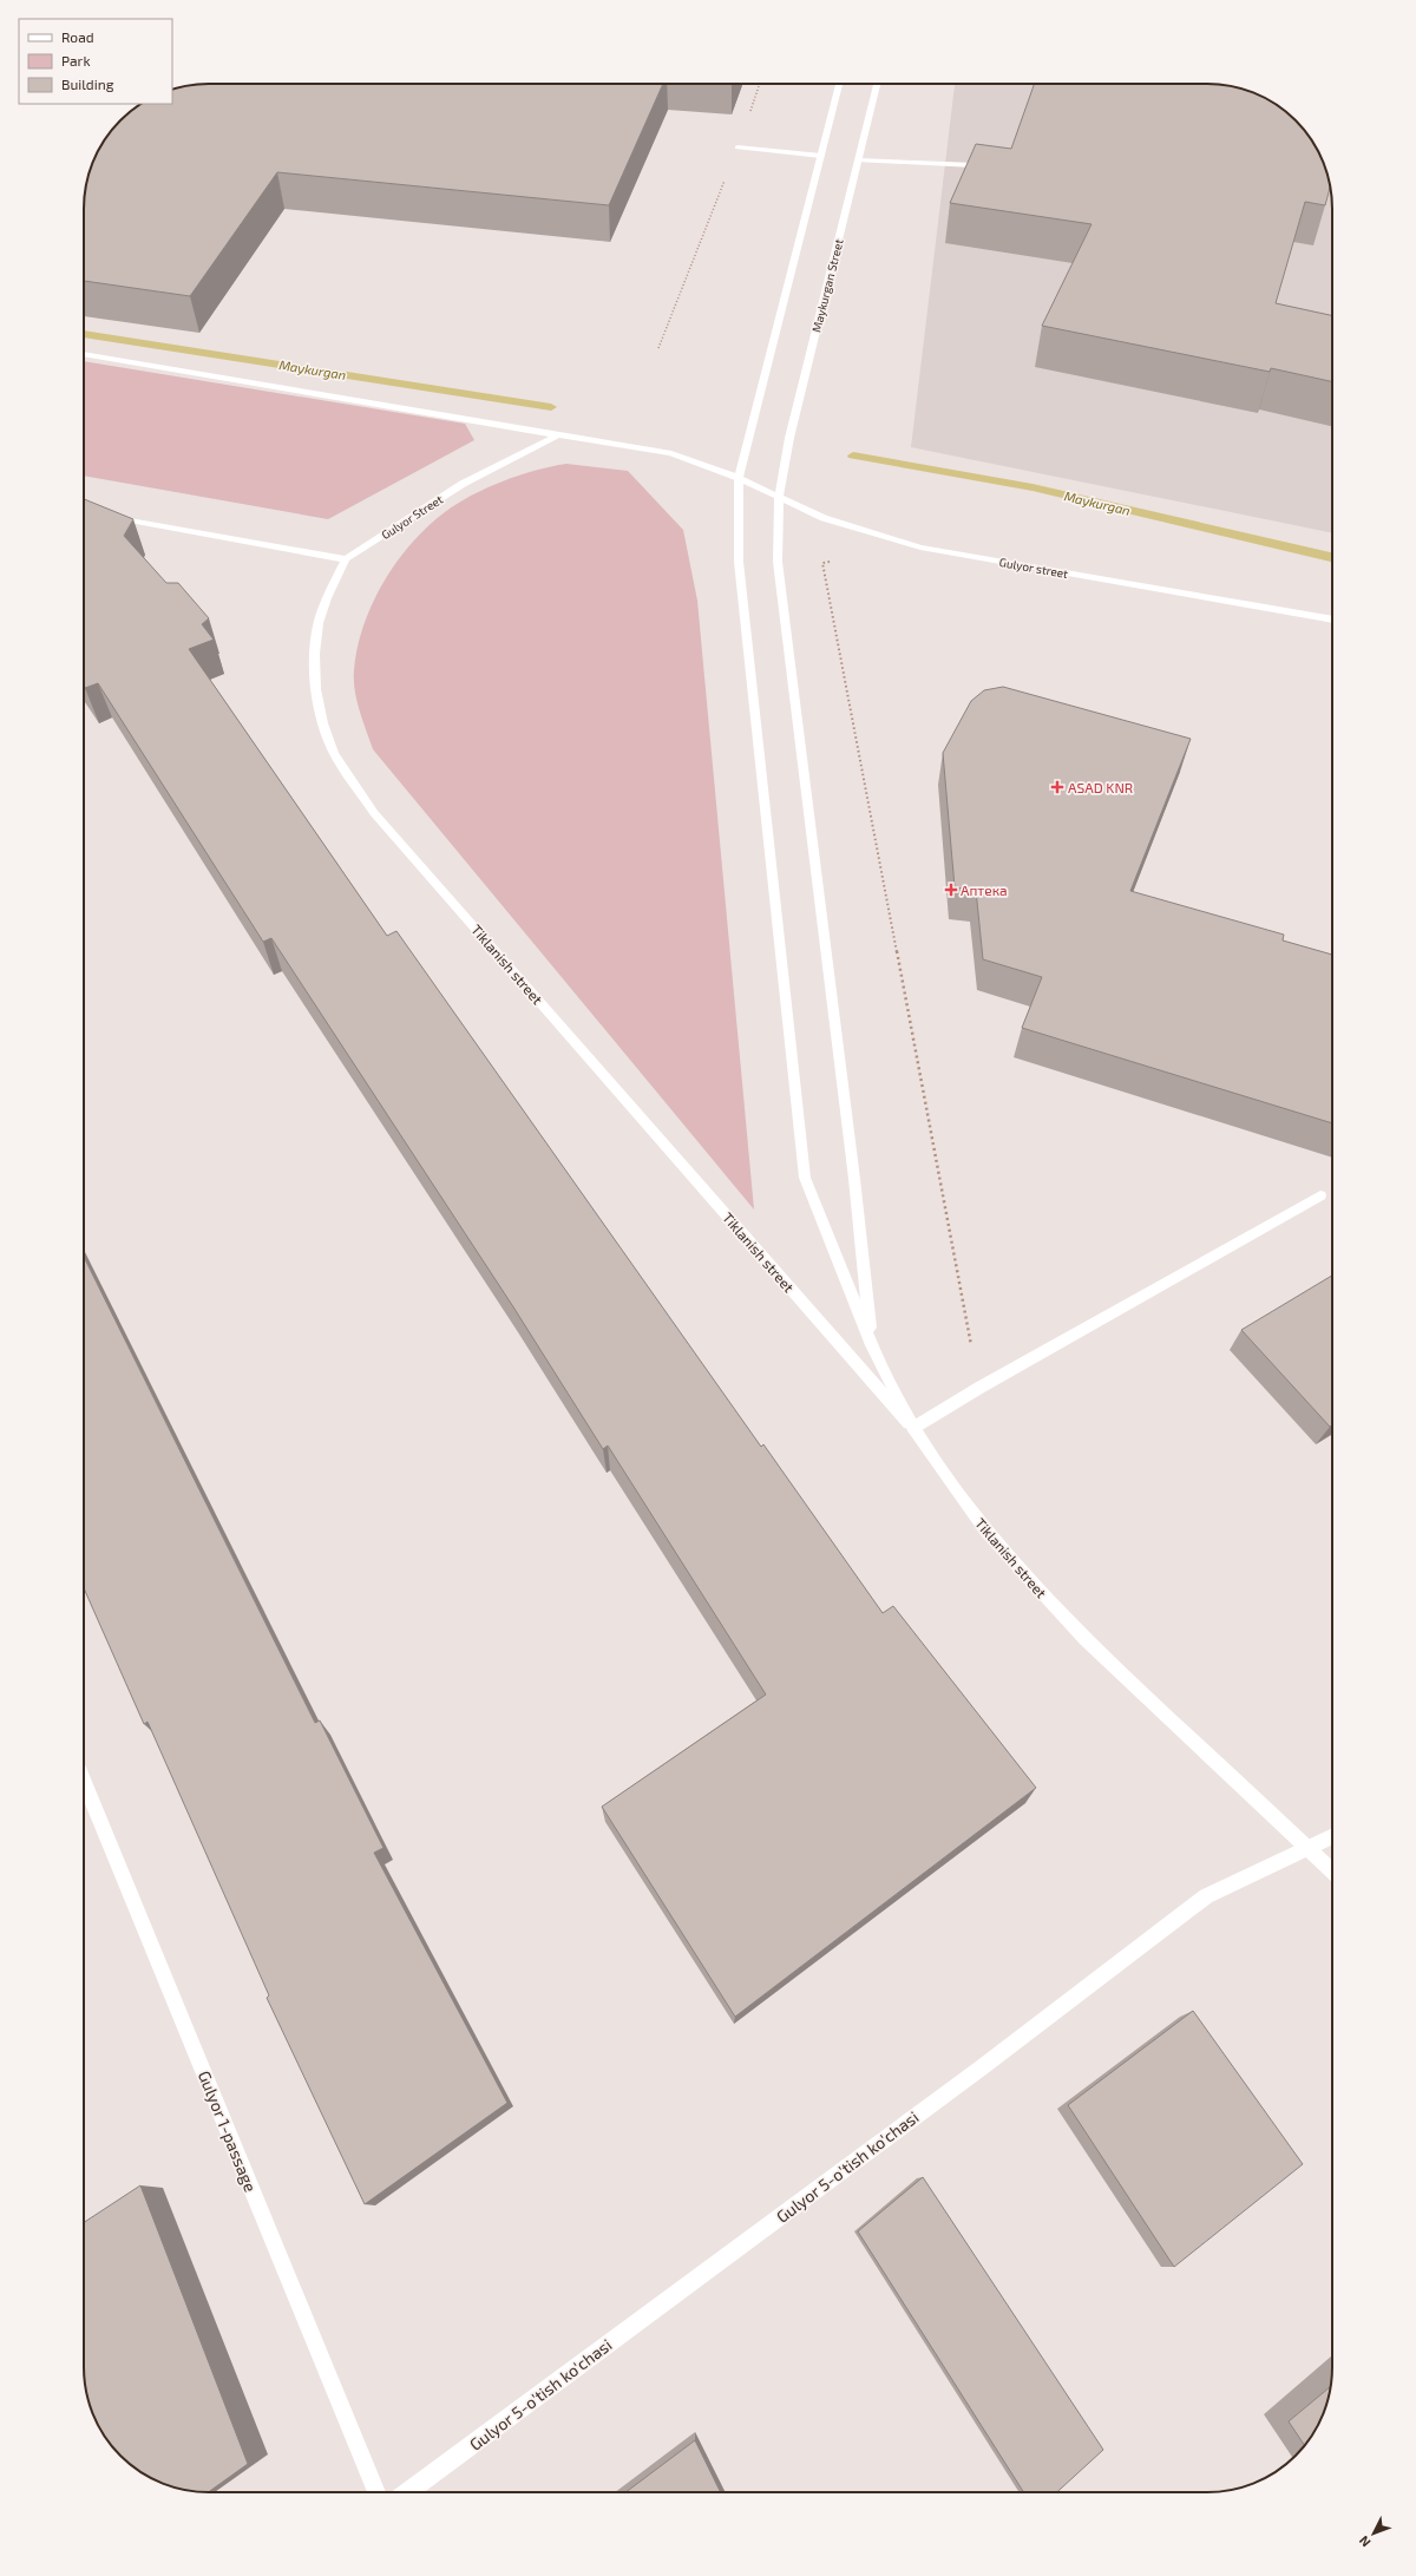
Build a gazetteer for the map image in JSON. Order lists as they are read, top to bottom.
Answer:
{
  "streets": {
    "street": [
      "Maykurgan Street",
      "Gulyor Street",
      "Gulyor street",
      "Tiklanish street",
      "Gulyor 1-passage",
      "Gulyor 5-o'tish ko'chasi"
    ]
  },
  "crossings": [
    ["Maykurgan Street", "Gulyor street"],
    ["Gulyor Street", "Tiklanish street"],
    ["Tiklanish street", "Gulyor 5-o'tish ko'chasi"]
  ],
  "water": ["Maykurgan"],
  "places": {
    "health": ["ASAD KNR", "Аптека"]
  },
  "legend": ["Road", "Park", "Building"],
  "north": "bottom left"
}
